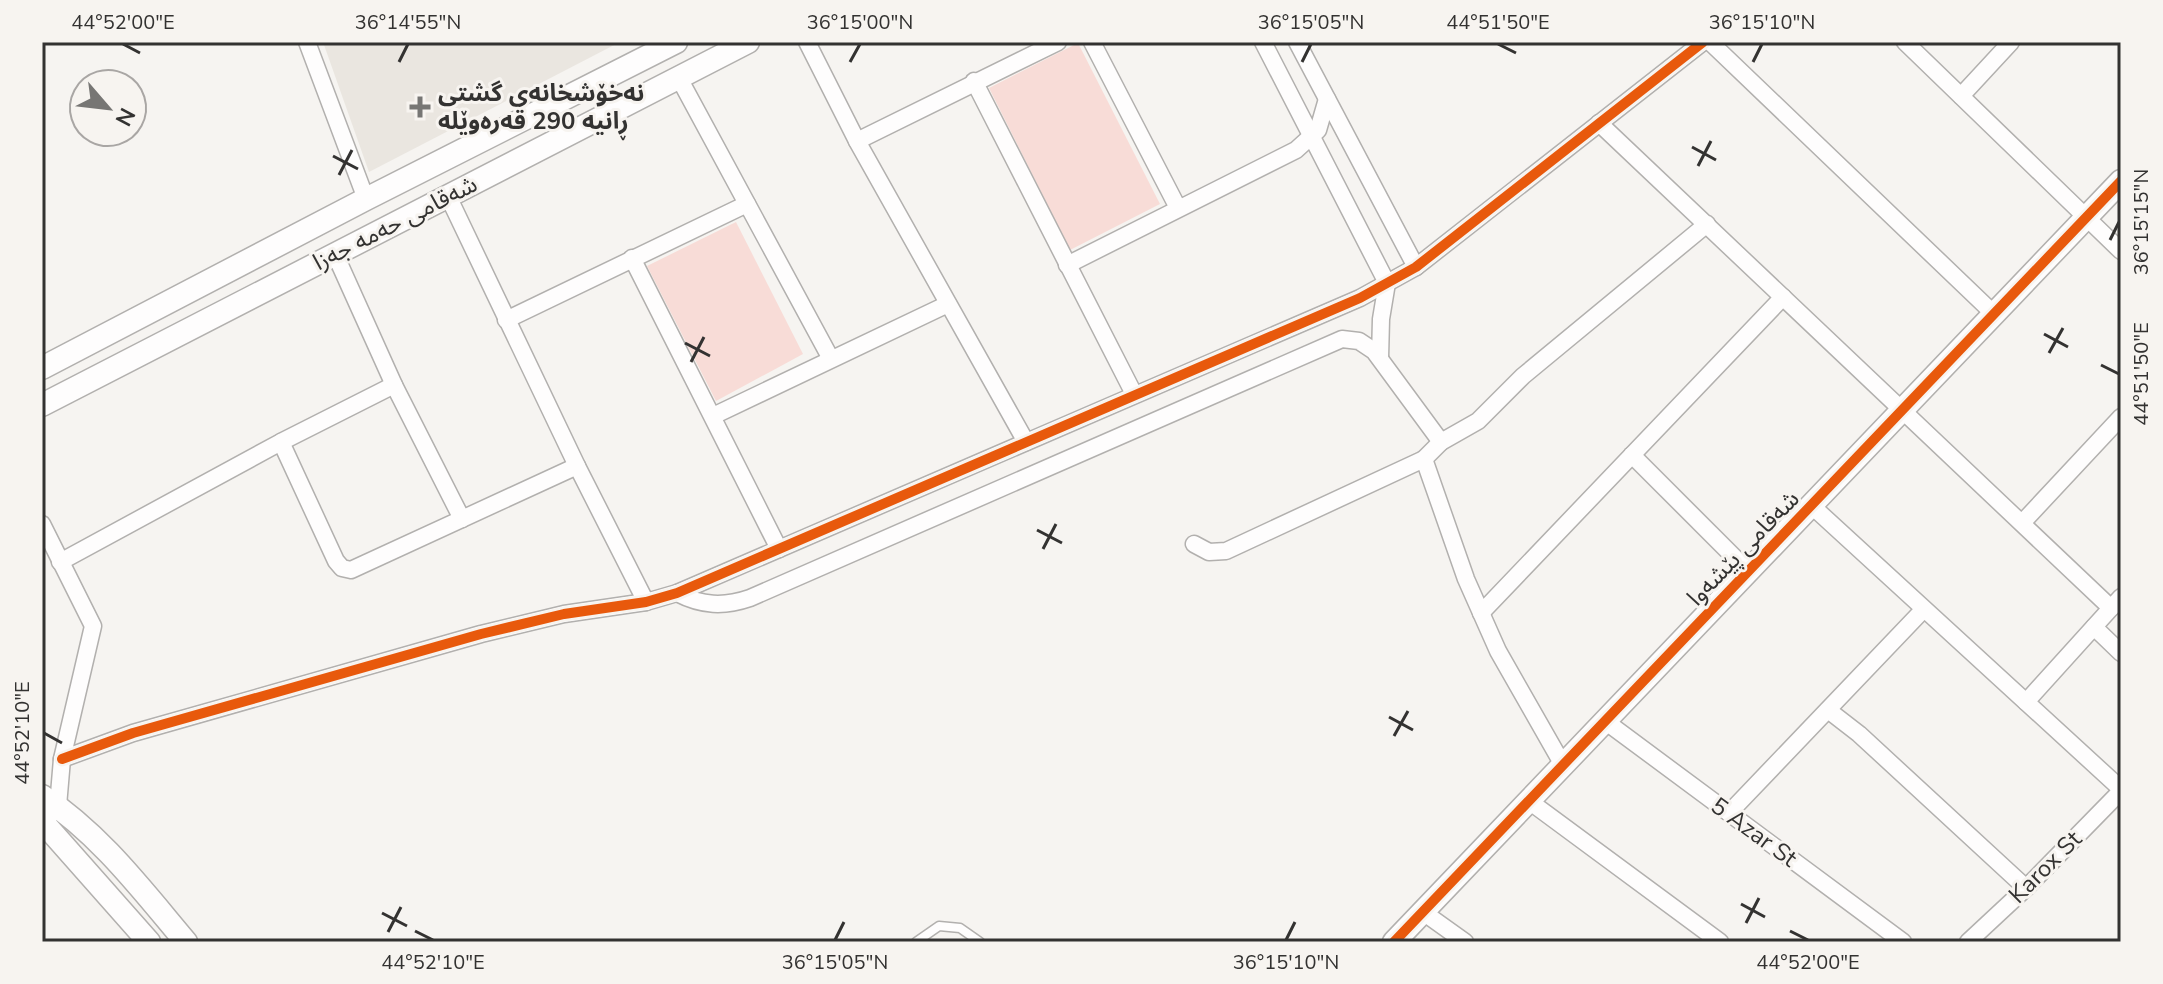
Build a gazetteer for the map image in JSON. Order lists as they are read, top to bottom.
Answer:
{
  "streets": {
    "street": [
      "شەقامی حەمە جەزا",
      "شەقامی پێشەوا",
      "5 Azar St",
      "Karox St"
    ]
  },
  "crossings": [
    ["شەقامی پێشەوا", "5 Azar St"]
  ],
  "places": {
    "health": ["نەخۆشخانەی گشتی ڕانیە 290 قەرەوێلە"]
  },
  "north": "bottom right",
  "coordinates": [
    "44°52'00\"E",
    "36°14'55\"N",
    "36°15'00\"N",
    "36°15'05\"N",
    "44°51'50\"E",
    "36°15'10\"N",
    "36°15'15\"N",
    "44°52'10\"E"
  ]
}
